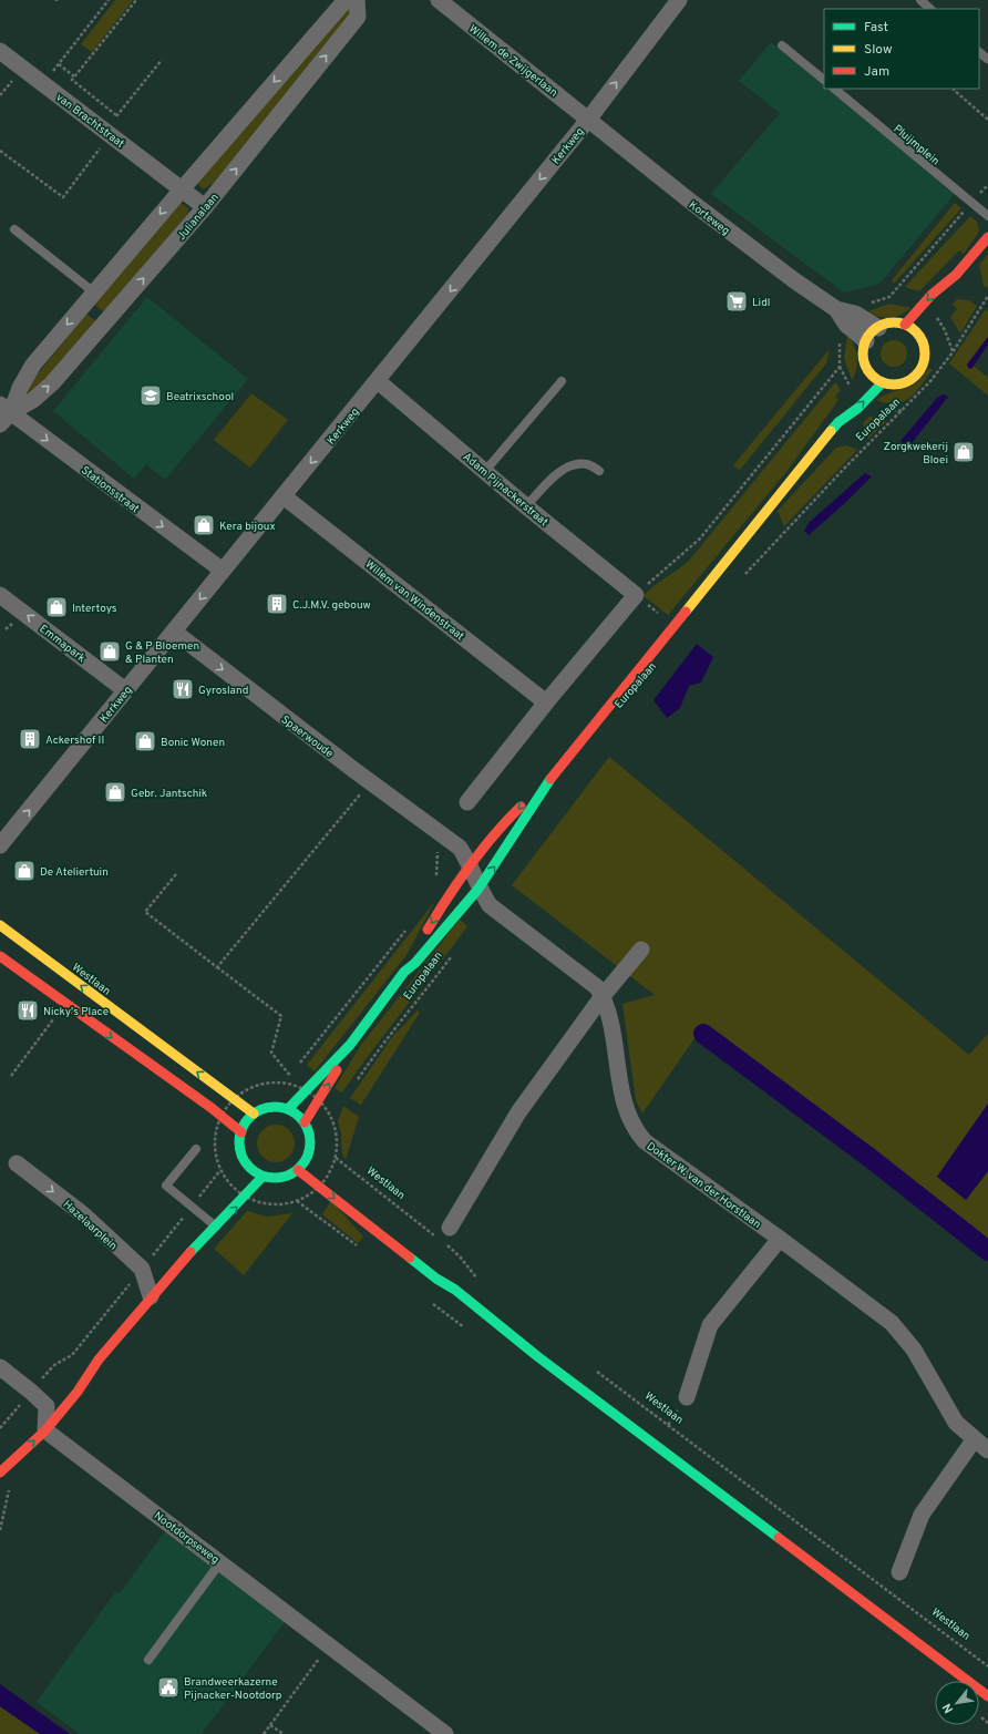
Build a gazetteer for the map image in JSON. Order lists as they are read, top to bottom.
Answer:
{
  "streets": {
    "main road": ["Europalaan", "Westlaan"],
    "street": [
      "Willem de Zwijgerlaan",
      "van Brachtstraat",
      "Kerkweg",
      "Julianalaan",
      "Korteweg",
      "Stationsstraat",
      "Adam Pijnackerstraat",
      "Willem van Windenstraat",
      "Emmapark",
      "Spaerwoude",
      "Dokter W. van der Horstlaan",
      "Hazelaarplein",
      "Nootdorpseweg"
    ],
    "lane": ["Pluijmplein"]
  },
  "crossings": [
    ["Willem de Zwijgerlaan", "Kerkweg"],
    ["Willem de Zwijgerlaan", "Korteweg"],
    ["van Brachtstraat", "Julianalaan"],
    ["Kerkweg", "Korteweg"],
    ["Kerkweg", "Stationsstraat"],
    ["Kerkweg", "Adam Pijnackerstraat"],
    ["Kerkweg", "Willem van Windenstraat"],
    ["Kerkweg", "Emmapark"],
    ["Kerkweg", "Spaerwoude"],
    ["Julianalaan", "Stationsstraat"],
    ["Korteweg", "Europalaan"],
    ["Europalaan", "Spaerwoude"],
    ["Europalaan", "Westlaan"],
    ["Europalaan", "Dokter W. van der Horstlaan"],
    ["Spaerwoude", "Dokter W. van der Horstlaan"]
  ],
  "one_way": [
    "Stationsstraat",
    "Emmapark",
    "Spaerwoude",
    "Hazelaarplein"
  ],
  "places": {
    "supermarket": ["Lidl"],
    "school or university": ["Beatrixschool"],
    "shop": [
      "Zorgkwekerij Bloei",
      "Kera bijoux",
      "Intertoys",
      "G & P Bloemen & Planten",
      "Bonic Wonen",
      "Gebr. Jantschik",
      "De Ateliertuin"
    ],
    "building": ["C.J.M.V. gebouw", "Ackershof II"],
    "restaurant": ["Gyrosland", "Nicky's Place"],
    "public building": ["Brandweerkazerne Pijnacker-Nootdorp"]
  },
  "legend": ["Fast", "Slow", "Jam"],
  "north": "bottom left"
}
